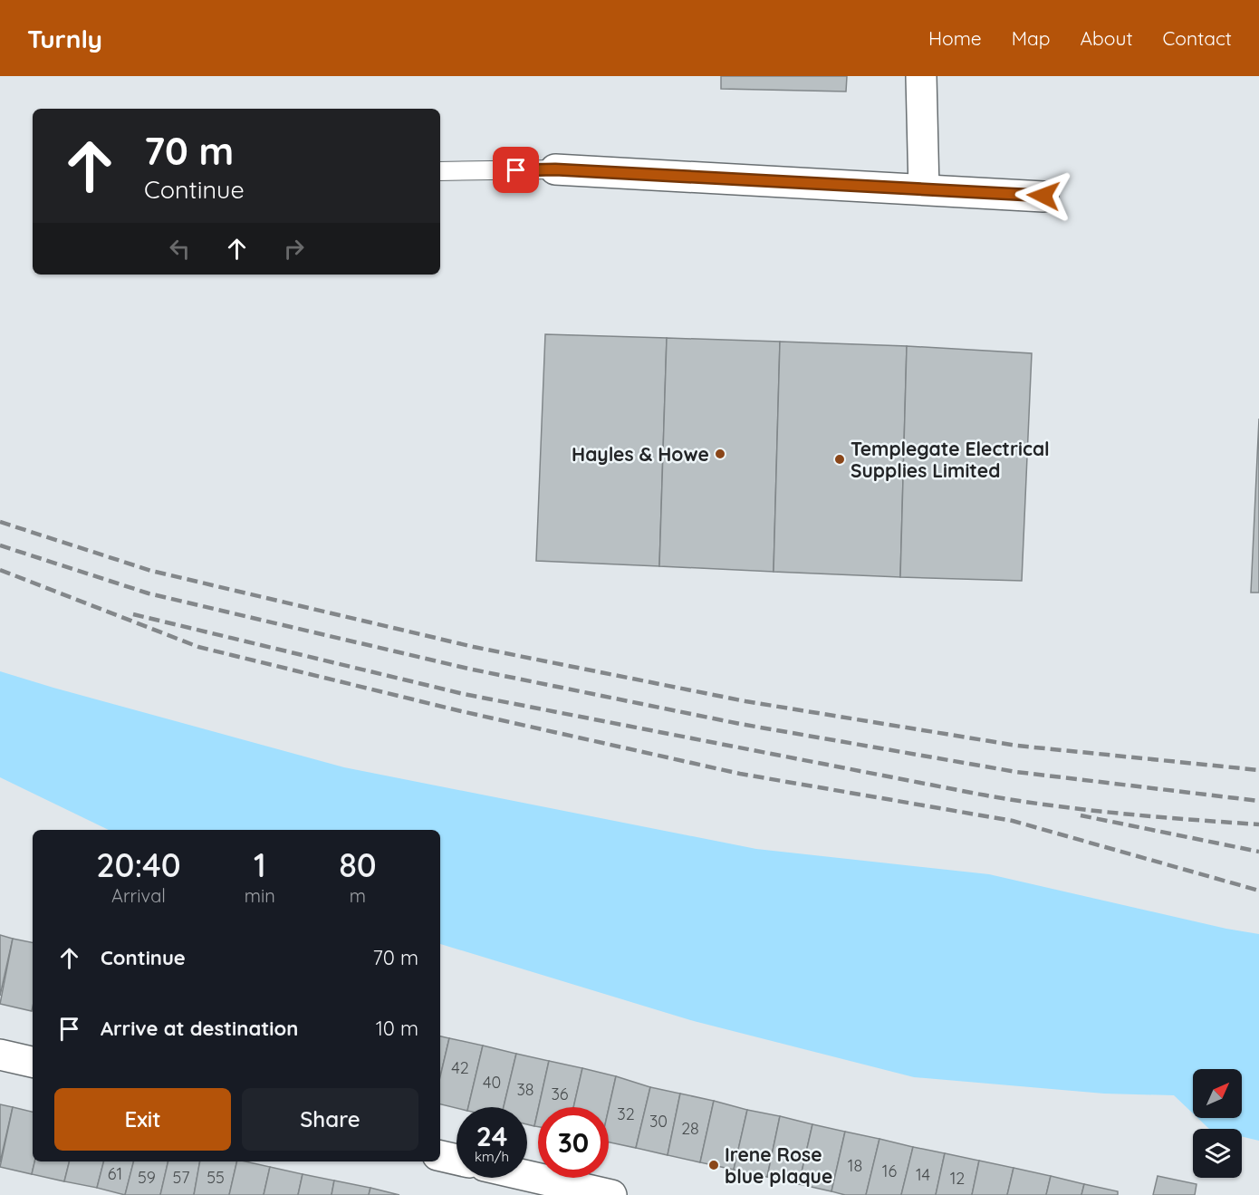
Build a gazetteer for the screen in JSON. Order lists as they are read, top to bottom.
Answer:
{
  "places": ["Hayles & Howe", "Templegate Electrical Supplies Limited", "Irene Rose blue plaque"],
  "house_numbers": [
    "42",
    "40",
    "38",
    "36",
    "32",
    "30",
    "28",
    "18",
    "16",
    "61",
    "14",
    "59",
    "57",
    "55",
    "12"
  ],
  "north": "top right",
  "page": {
    "header": "Turnly",
    "nav": [
      "Home",
      "Map",
      "About",
      "Contact"
    ],
    "turn": ["70 m", "Continue"],
    "eta": [
      "20:40",
      "Arrival",
      "1",
      "min",
      "80",
      "m"
    ],
    "list": [
      {
        "name": "Continue",
        "value": "70 m"
      },
      {
        "name": "Arrive at destination",
        "value": "10 m"
      }
    ],
    "buttons": ["Exit", "Share"],
    "speed": "24 km/h",
    "limit": "30"
  }
}
